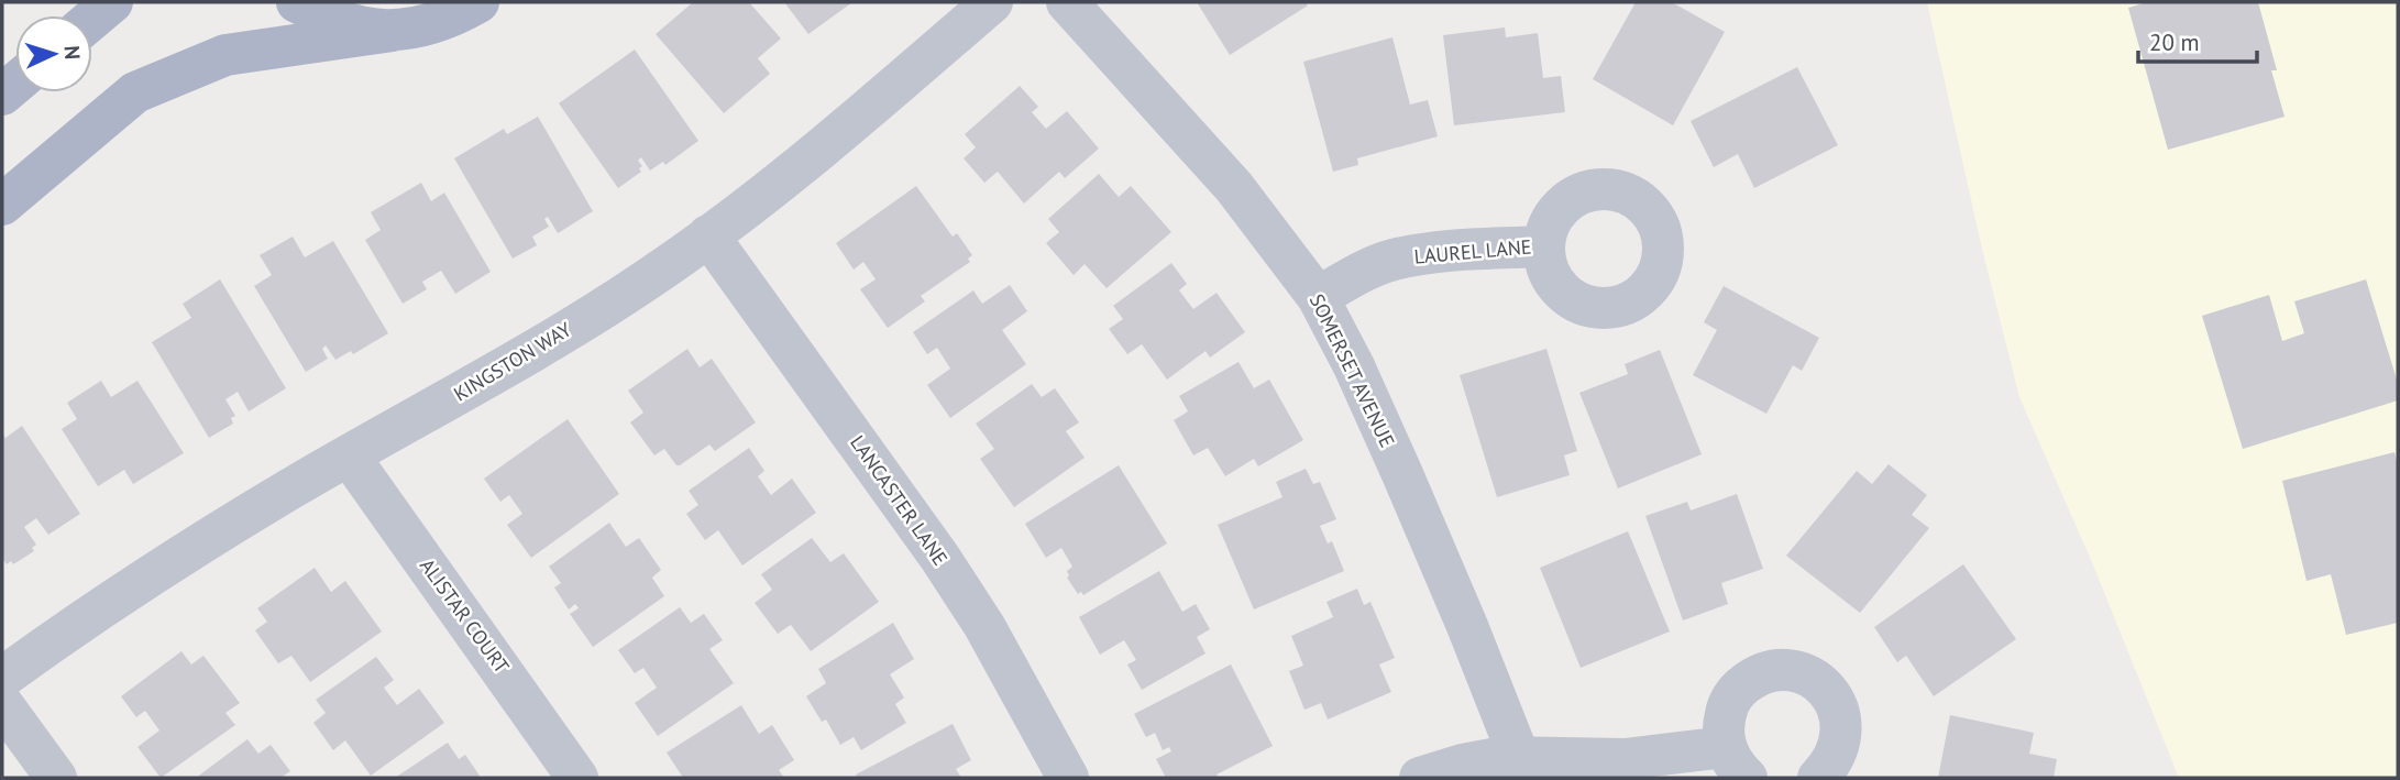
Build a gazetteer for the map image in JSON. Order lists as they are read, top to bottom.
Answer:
{
  "streets": {
    "street": [
      "LAUREL LANE",
      "KINGSTON WAY",
      "SOMERSET AVENUE",
      "LANCASTER LANE",
      "ALISTAR COURT"
    ]
  },
  "crossings": [
    ["LAUREL LANE", "SOMERSET AVENUE"],
    ["KINGSTON WAY", "LANCASTER LANE"],
    ["KINGSTON WAY", "ALISTAR COURT"]
  ],
  "scale_bar": "20 m",
  "north": "right"
}
